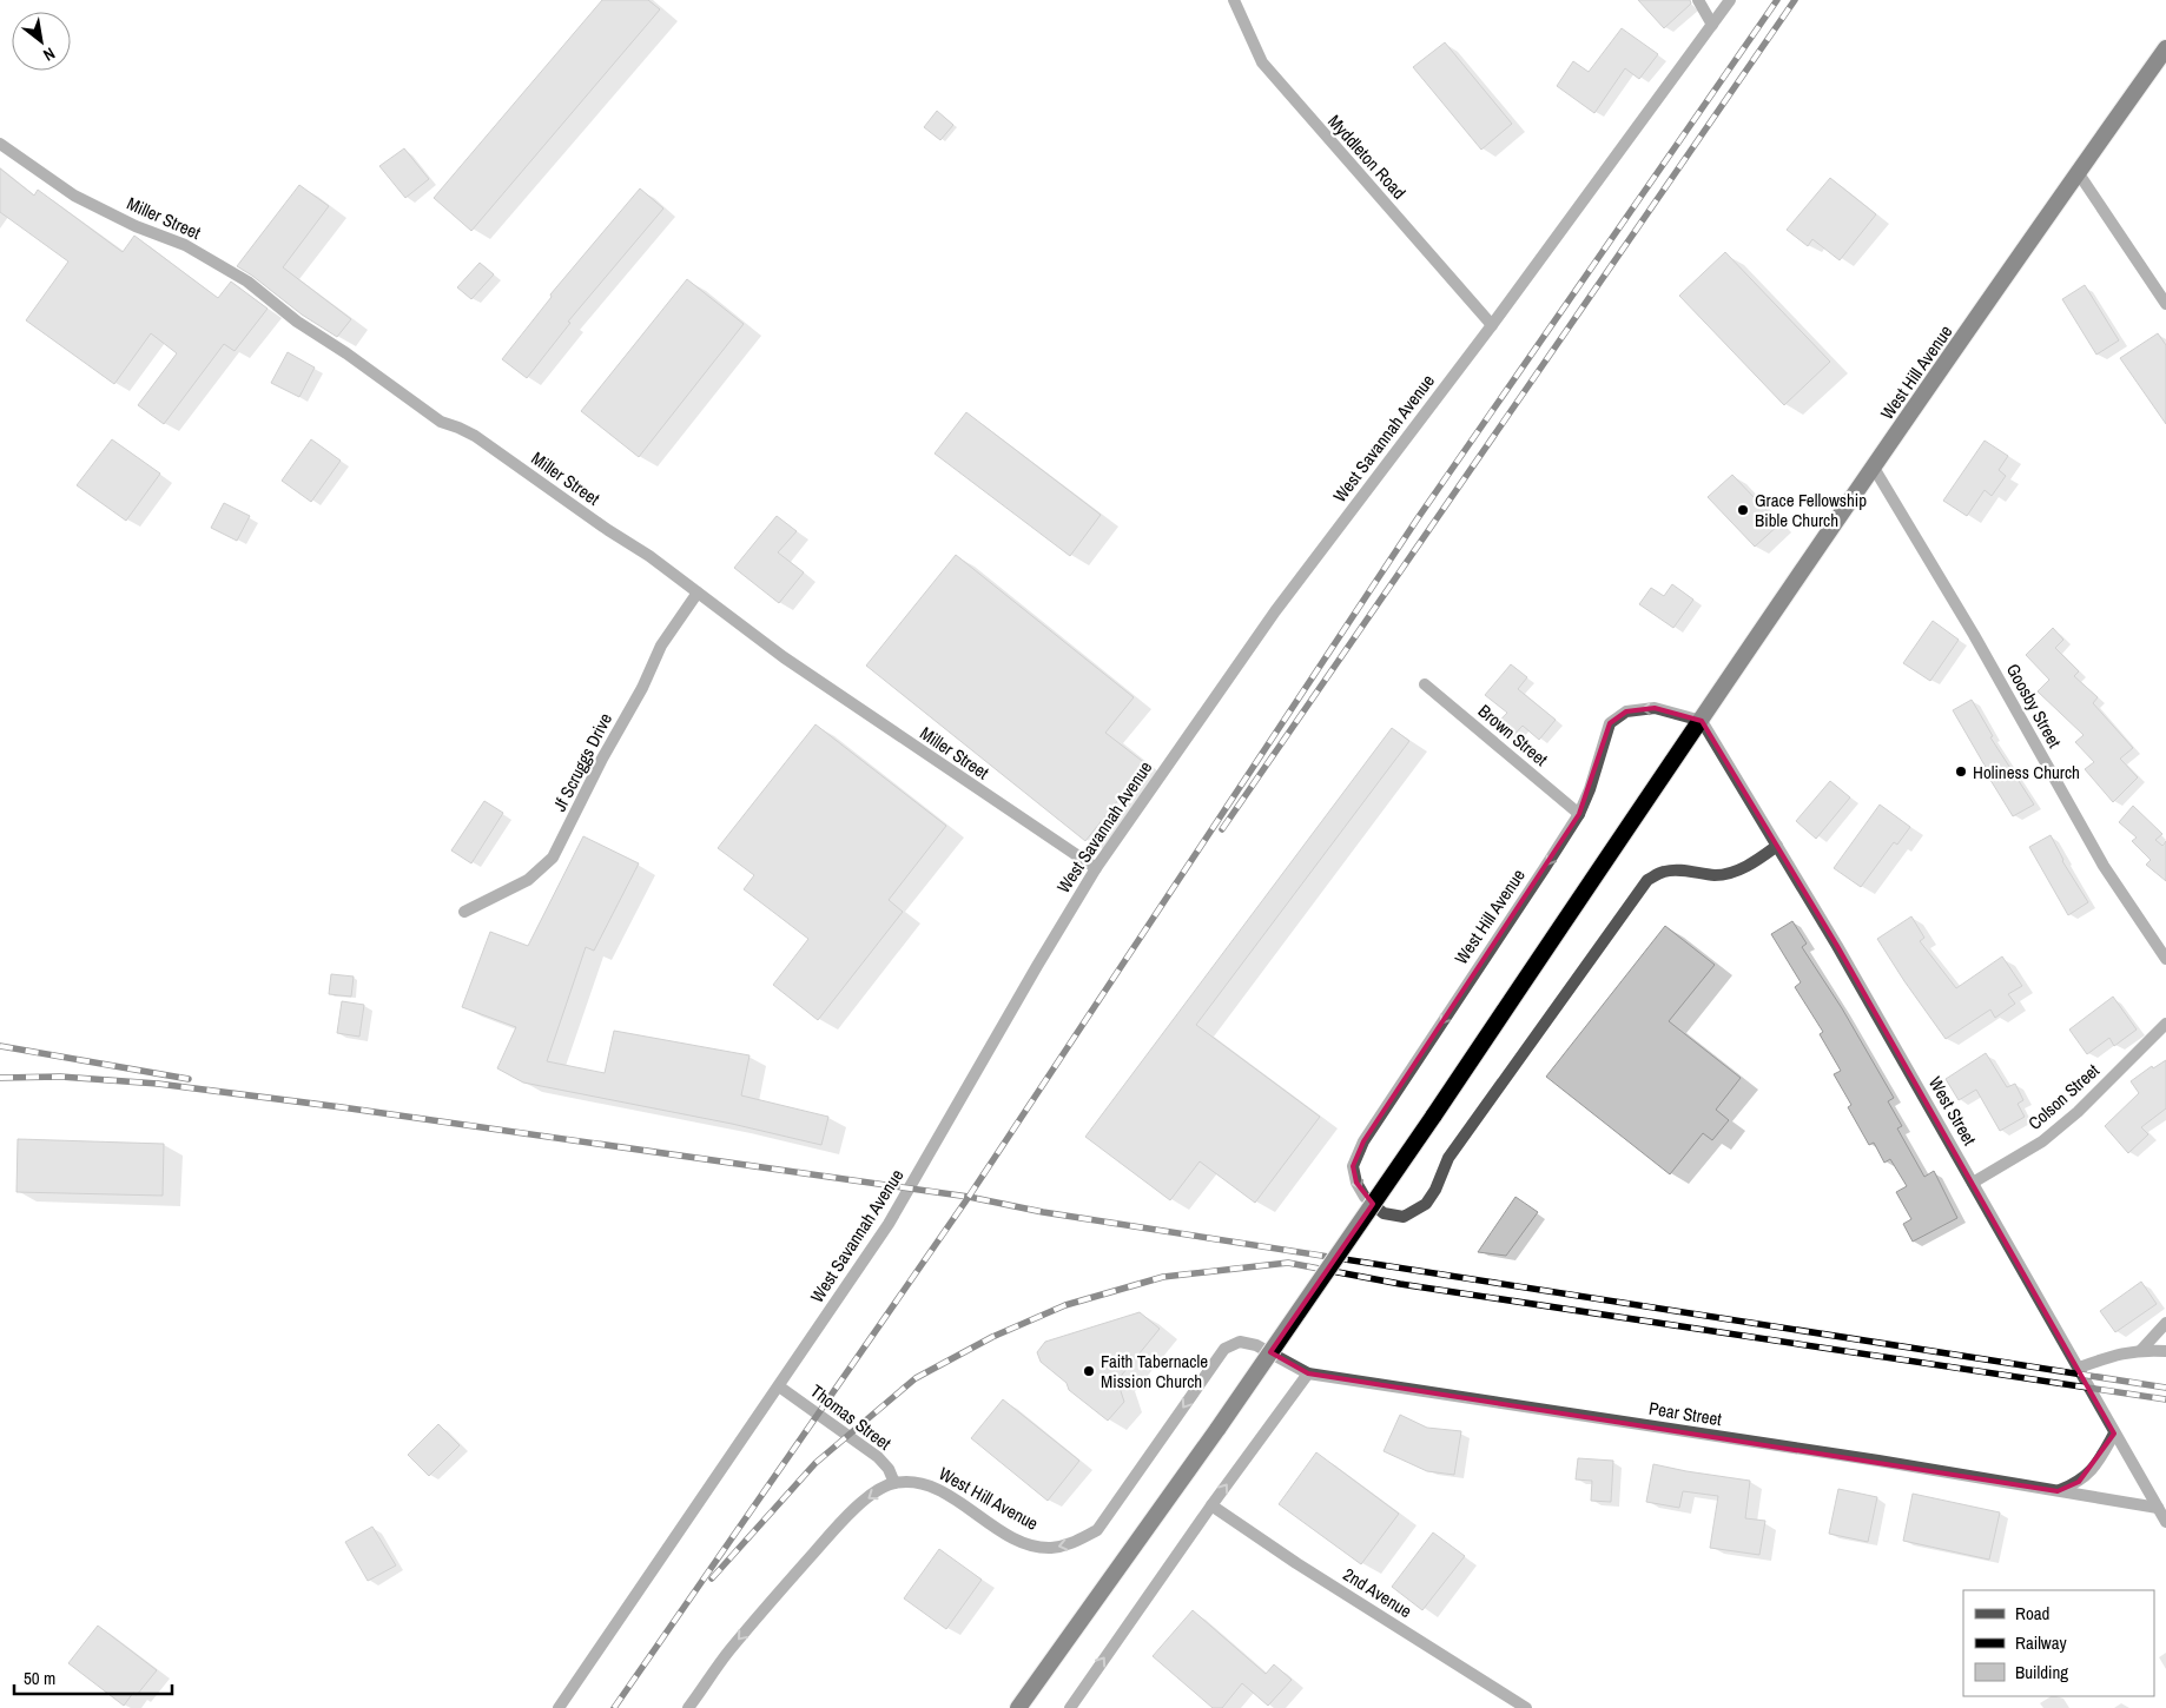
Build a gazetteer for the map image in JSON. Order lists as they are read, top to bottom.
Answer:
{
  "streets": {
    "highway": ["West Hill Avenue"],
    "street": [
      "Myddleton Road",
      "Miller Street",
      "West Savannah Avenue",
      "Goosby Street",
      "Brown Street",
      "Jf Scruggs Drive",
      "Colson Street",
      "West Street",
      "Pear Street",
      "Thomas Street",
      "2nd Avenue"
    ]
  },
  "crossings": [
    ["Myddleton Road", "West Savannah Avenue"],
    ["Miller Street", "West Savannah Avenue"],
    ["Miller Street", "Jf Scruggs Drive"],
    ["West Hill Avenue", "Goosby Street"],
    ["West Hill Avenue", "Brown Street"],
    ["West Hill Avenue", "West Street"],
    ["West Hill Avenue", "Pear Street"],
    ["West Hill Avenue", "Thomas Street"],
    ["West Savannah Avenue", "Thomas Street"],
    ["Colson Street", "West Street"],
    ["West Street", "Pear Street"]
  ],
  "places": ["Grace Fellowship Bible Church", "Holiness Church", "Faith Tabernacle Mission Church"],
  "legend": ["Road", "Railway", "Building"],
  "scale_bar": "50 m",
  "north": "bottom right"
}
